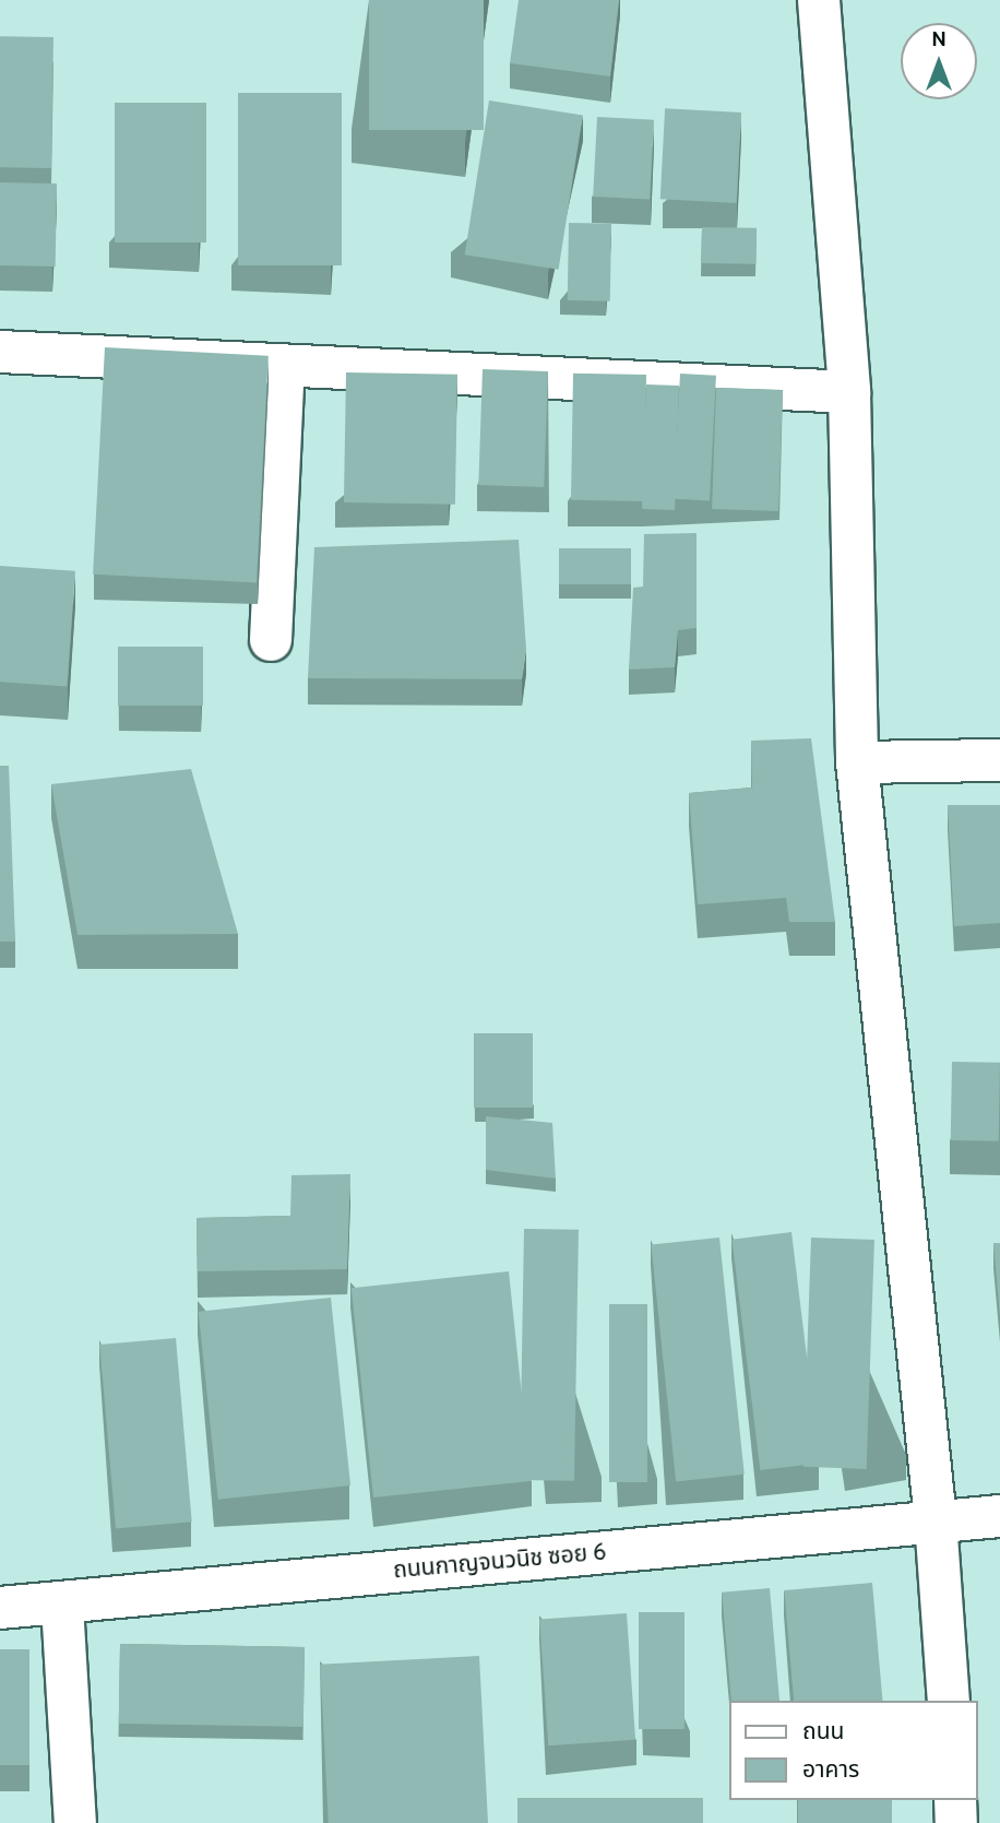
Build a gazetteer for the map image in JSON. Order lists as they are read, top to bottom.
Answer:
{
  "streets": {
    "street": ["ถนนกาญจนวนิช ซอย 6"]
  },
  "legend": ["ถนน", "อาคาร"],
  "north": "top"
}
